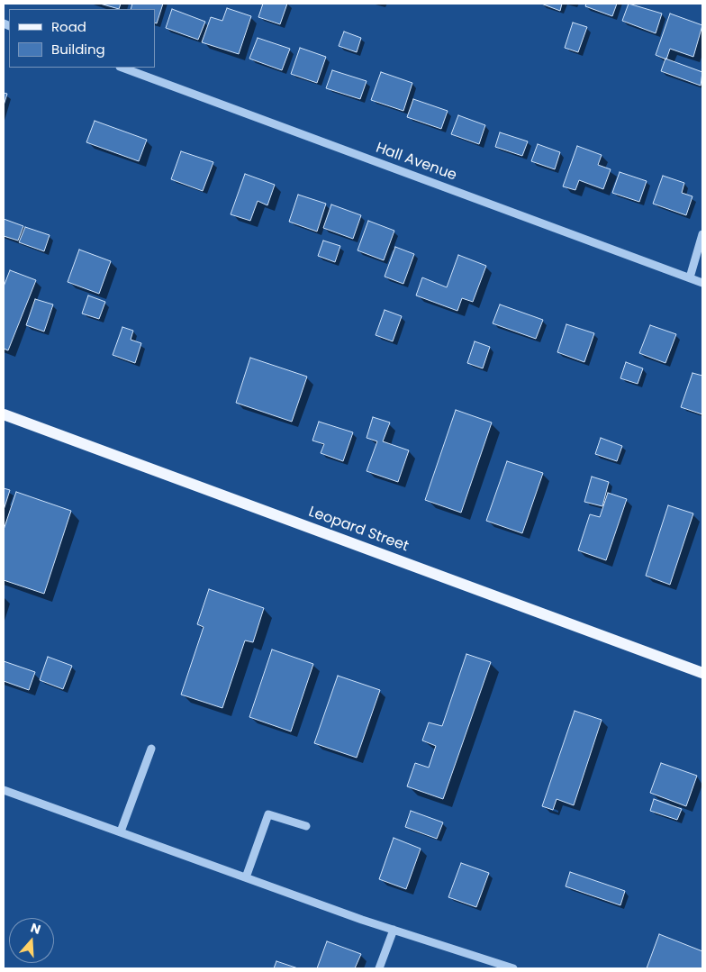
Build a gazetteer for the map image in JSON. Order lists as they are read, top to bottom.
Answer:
{
  "streets": {
    "main road": ["Leopard Street"],
    "street": ["Hall Avenue"]
  },
  "legend": ["Road", "Building"],
  "north": "top"
}
